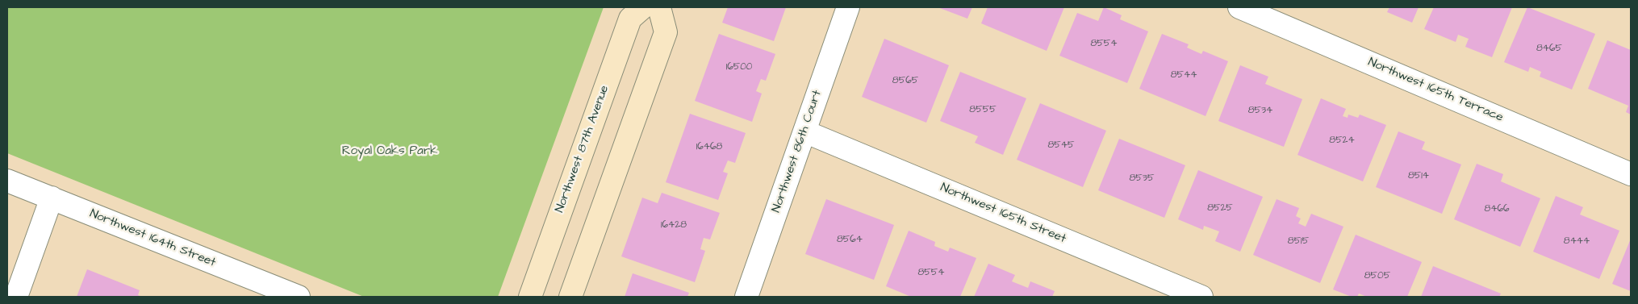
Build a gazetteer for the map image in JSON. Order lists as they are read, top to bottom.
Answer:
{
  "streets": {
    "street": [
      "Northwest 165th Terrace",
      "Northwest 87th Avenue",
      "Northwest 86th Court",
      "Northwest 165th Street",
      "Northwest 164th Street"
    ]
  },
  "crossings": [
    ["Northwest 86th Court", "Northwest 165th Street"]
  ],
  "parks": ["Royal Oaks Park"],
  "house_numbers": [
    "8554",
    "8465",
    "16500",
    "8544",
    "8565",
    "8555",
    "8534",
    "8524",
    "8545",
    "16468",
    "8514",
    "8535",
    "8525",
    "8466",
    "16428",
    "8564",
    "8515",
    "8444",
    "8554",
    "8505"
  ]
}
